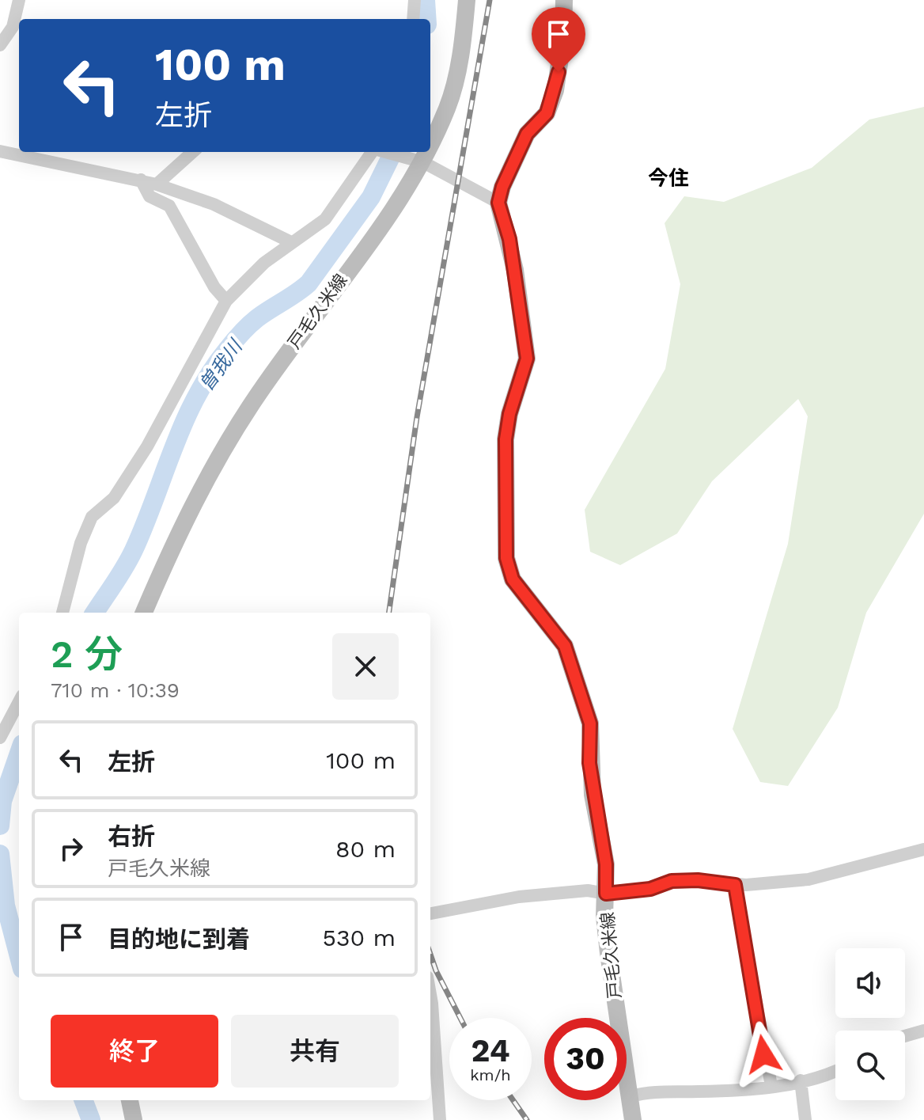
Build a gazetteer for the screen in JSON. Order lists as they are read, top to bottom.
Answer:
{
  "streets": {
    "main road": ["戸毛久米線"]
  },
  "districts": ["今住"],
  "water": ["曽我川"],
  "page": {
    "turn": ["100 m", "左折"],
    "heading": ["2 分", "710 m · 10:39"],
    "list": [
      {
        "name": "左折",
        "value": "100 m"
      },
      {
        "name": "右折",
        "note": "戸毛久米線",
        "value": "80 m"
      },
      {
        "name": "目的地に到着",
        "value": "530 m"
      }
    ],
    "buttons": ["終了", "共有"],
    "speed": "24 km/h",
    "limit": "30"
  }
}
